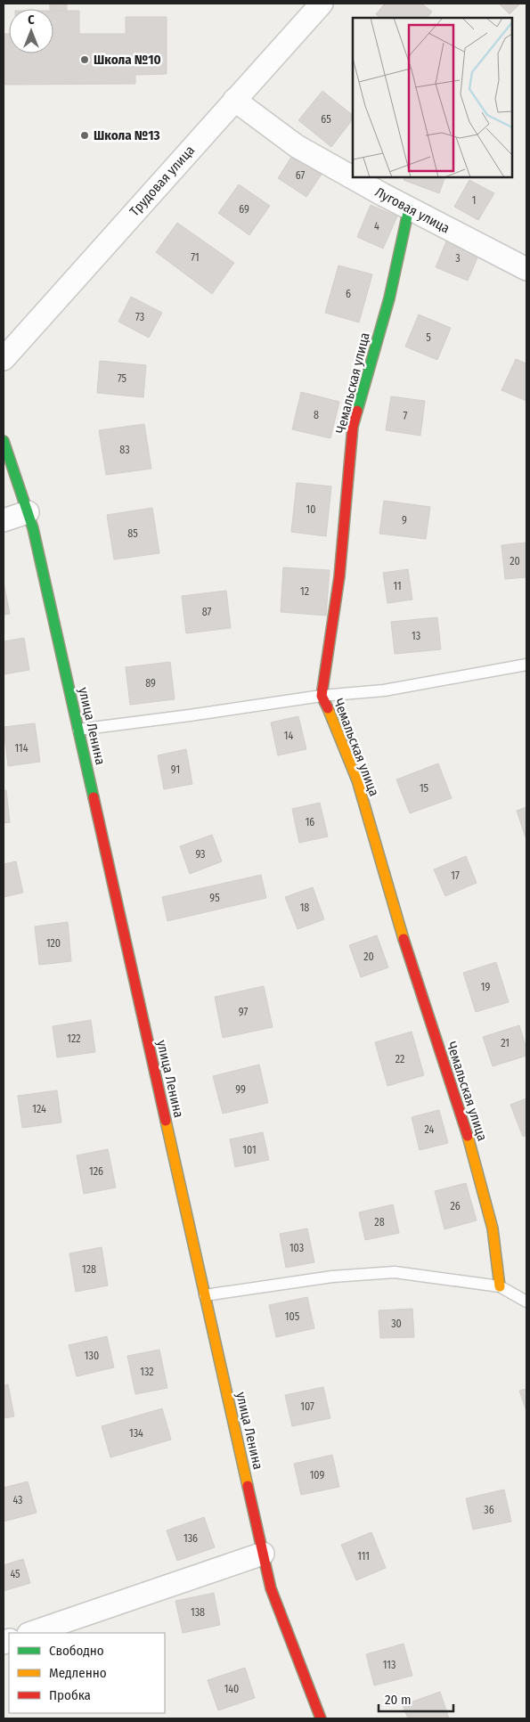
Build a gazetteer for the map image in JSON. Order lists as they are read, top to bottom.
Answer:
{
  "streets": {
    "street": [
      "Трудовая улица",
      "Луговая улица",
      "Чемальская улица",
      "улица Ленина"
    ]
  },
  "crossings": [
    ["Трудовая улица", "Луговая улица"],
    ["Луговая улица", "Чемальская улица"]
  ],
  "places": ["Школа №10", "Школа №13"],
  "house_numbers": [
    "65",
    "67",
    "1",
    "69",
    "4",
    "71",
    "3",
    "6",
    "73",
    "5",
    "75",
    "8",
    "7",
    "83",
    "10",
    "9",
    "85",
    "20",
    "11",
    "12",
    "87",
    "13",
    "89",
    "14",
    "114",
    "91",
    "15",
    "16",
    "93",
    "17",
    "95",
    "18",
    "120",
    "20",
    "19",
    "97",
    "122",
    "21",
    "22",
    "99",
    "124",
    "24",
    "101",
    "126",
    "26",
    "28",
    "103",
    "128",
    "105",
    "30",
    "130",
    "132",
    "107",
    "134",
    "109",
    "43",
    "36",
    "136",
    "111",
    "45",
    "138",
    "113",
    "140"
  ],
  "legend": ["Свободно", "Медленно", "Пробка"],
  "scale_bar": "20 m",
  "north": "top"
}
